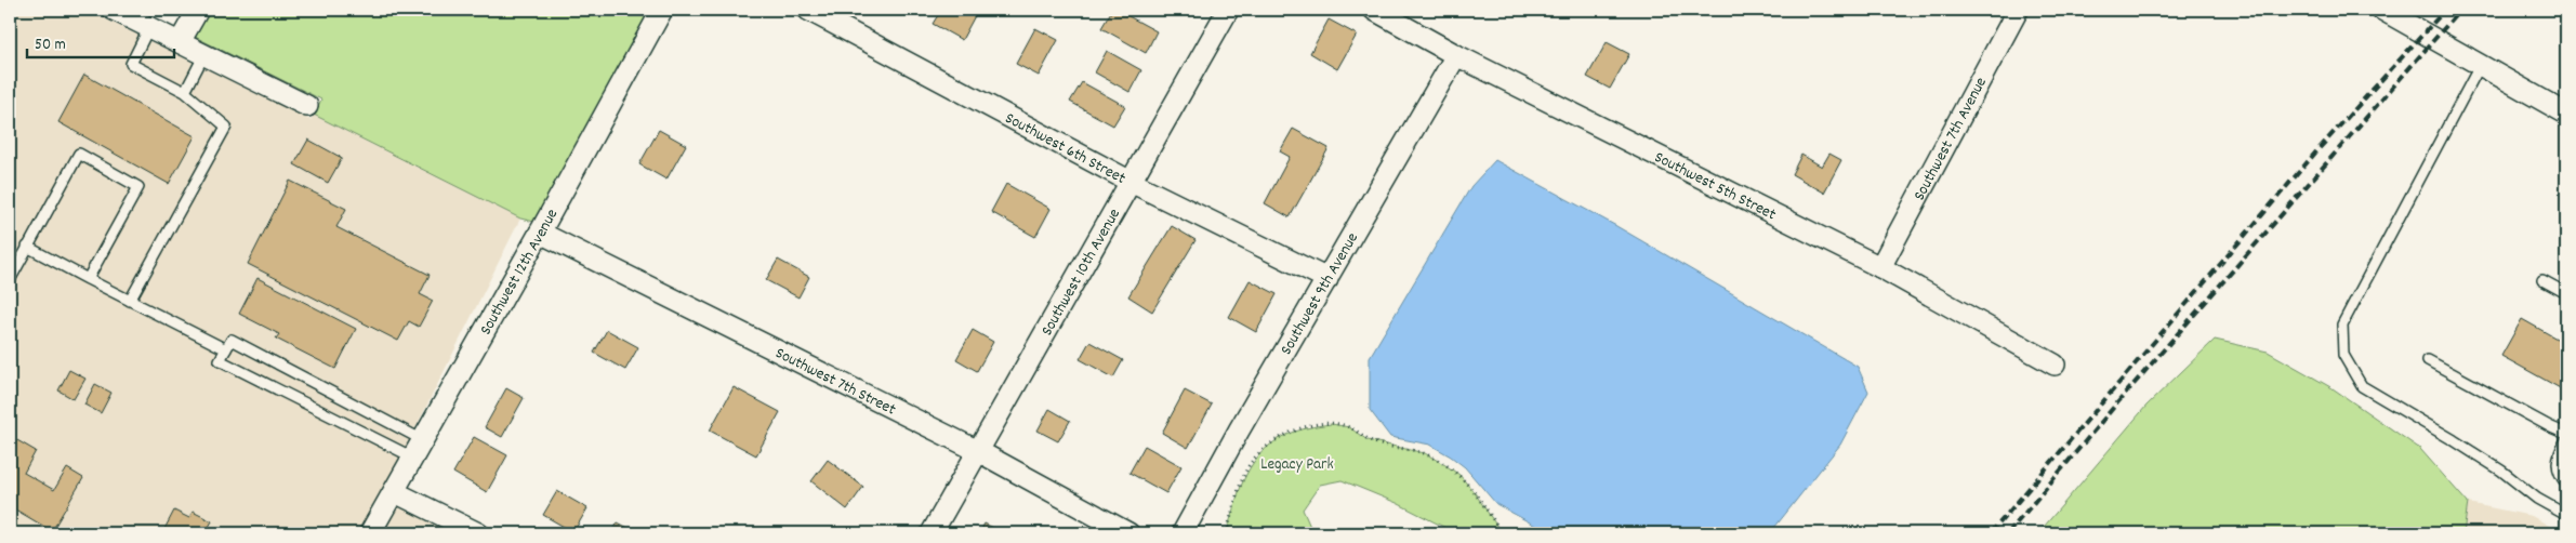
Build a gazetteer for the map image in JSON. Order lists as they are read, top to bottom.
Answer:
{
  "streets": {
    "street": [
      "Southwest 7th Avenue",
      "Southwest 6th Street",
      "Southwest 5th Street",
      "Southwest 10th Avenue",
      "Southwest 12th Avenue",
      "Southwest 9th Avenue",
      "Southwest 7th Street"
    ]
  },
  "crossings": [
    ["Southwest 7th Avenue", "Southwest 5th Street"],
    ["Southwest 6th Street", "Southwest 10th Avenue"],
    ["Southwest 6th Street", "Southwest 9th Avenue"],
    ["Southwest 5th Street", "Southwest 9th Avenue"],
    ["Southwest 10th Avenue", "Southwest 7th Street"],
    ["Southwest 12th Avenue", "Southwest 7th Street"]
  ],
  "parks": ["Legacy Park"],
  "scale_bar": "50 m"
}
